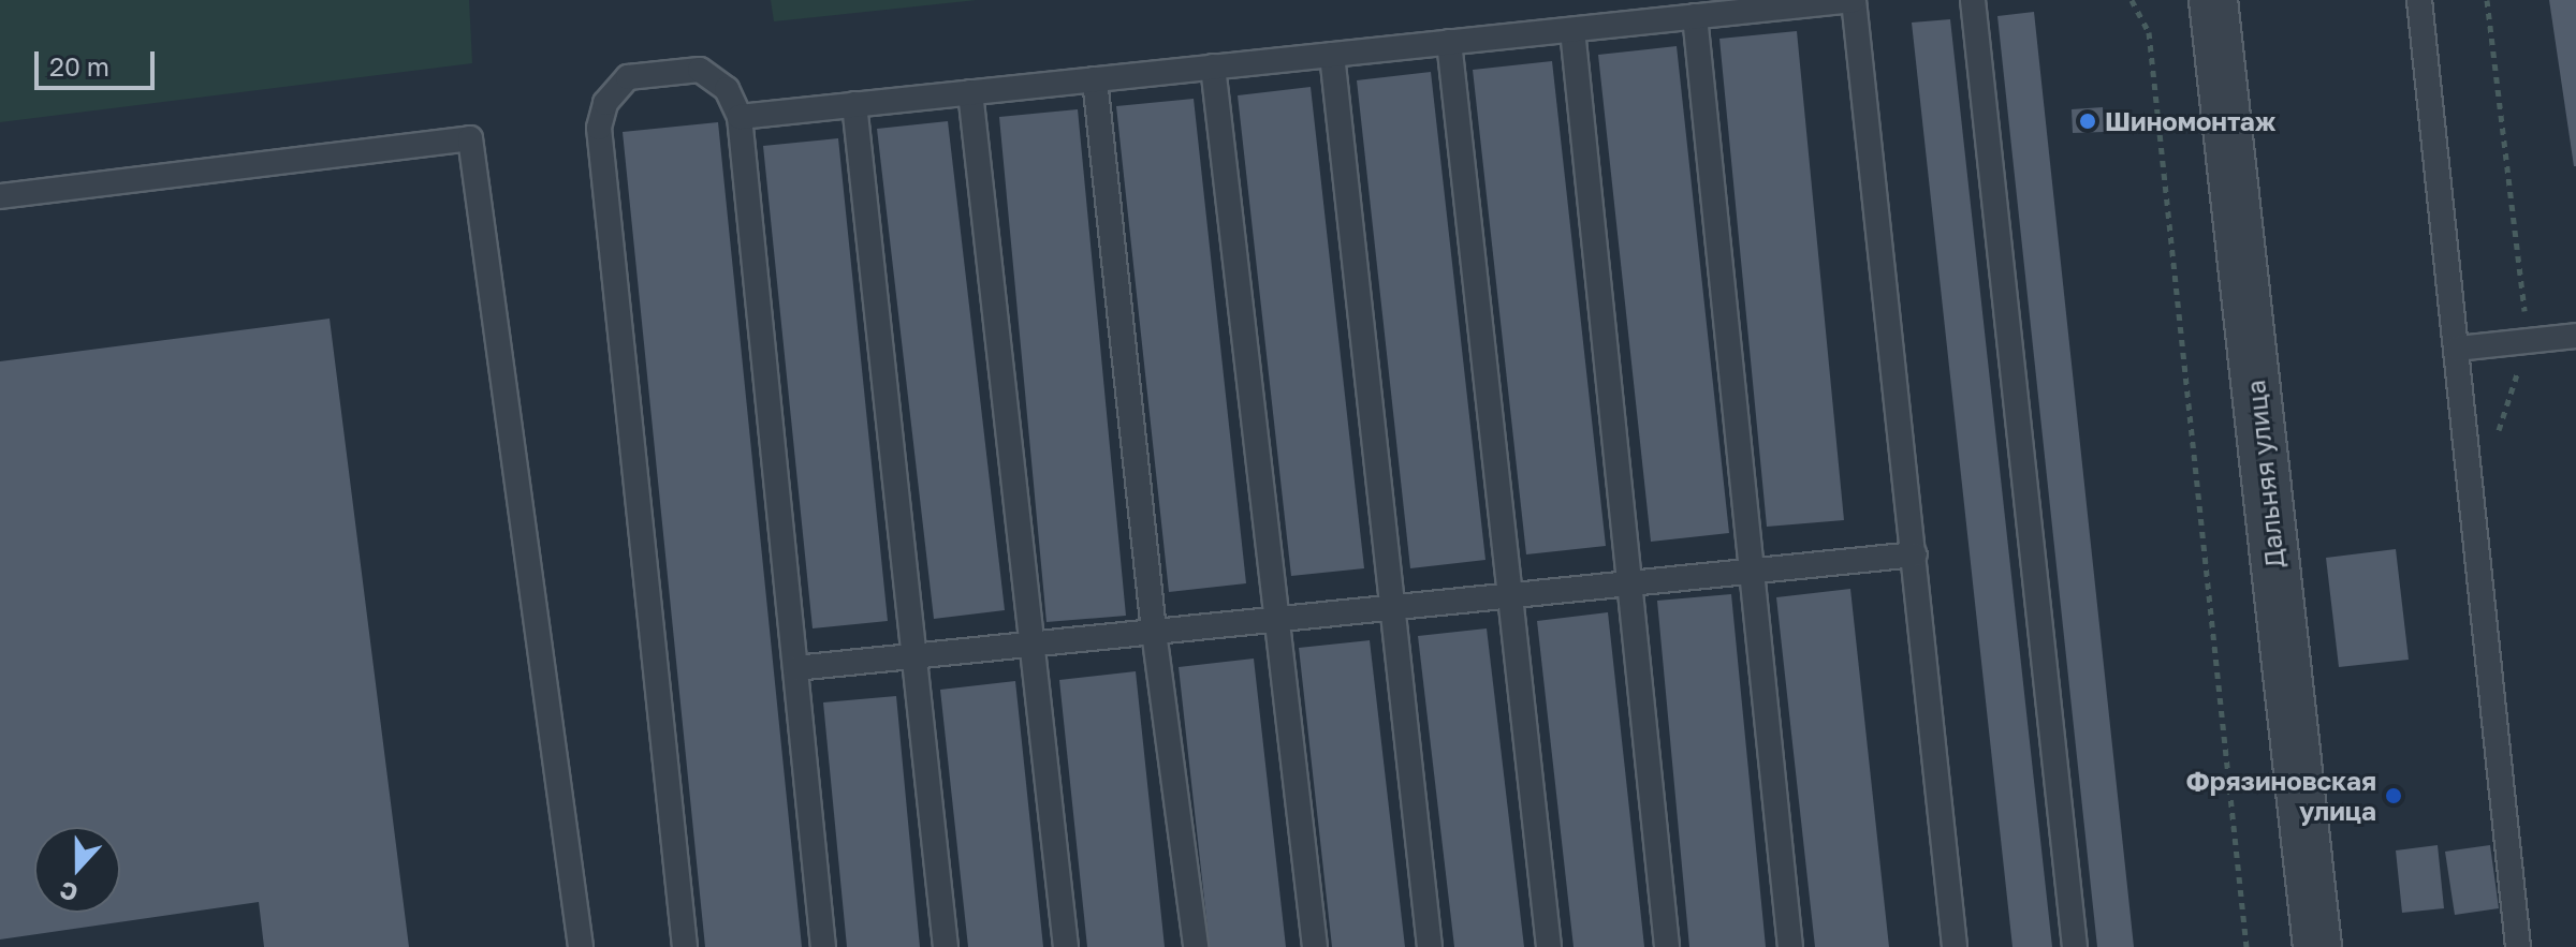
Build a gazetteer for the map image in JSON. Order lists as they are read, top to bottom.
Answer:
{
  "streets": {
    "street": ["Дальняя улица"]
  },
  "places": ["Шиномонтаж", "Фрязиновская улица"],
  "scale_bar": "20 m",
  "north": "bottom"
}
